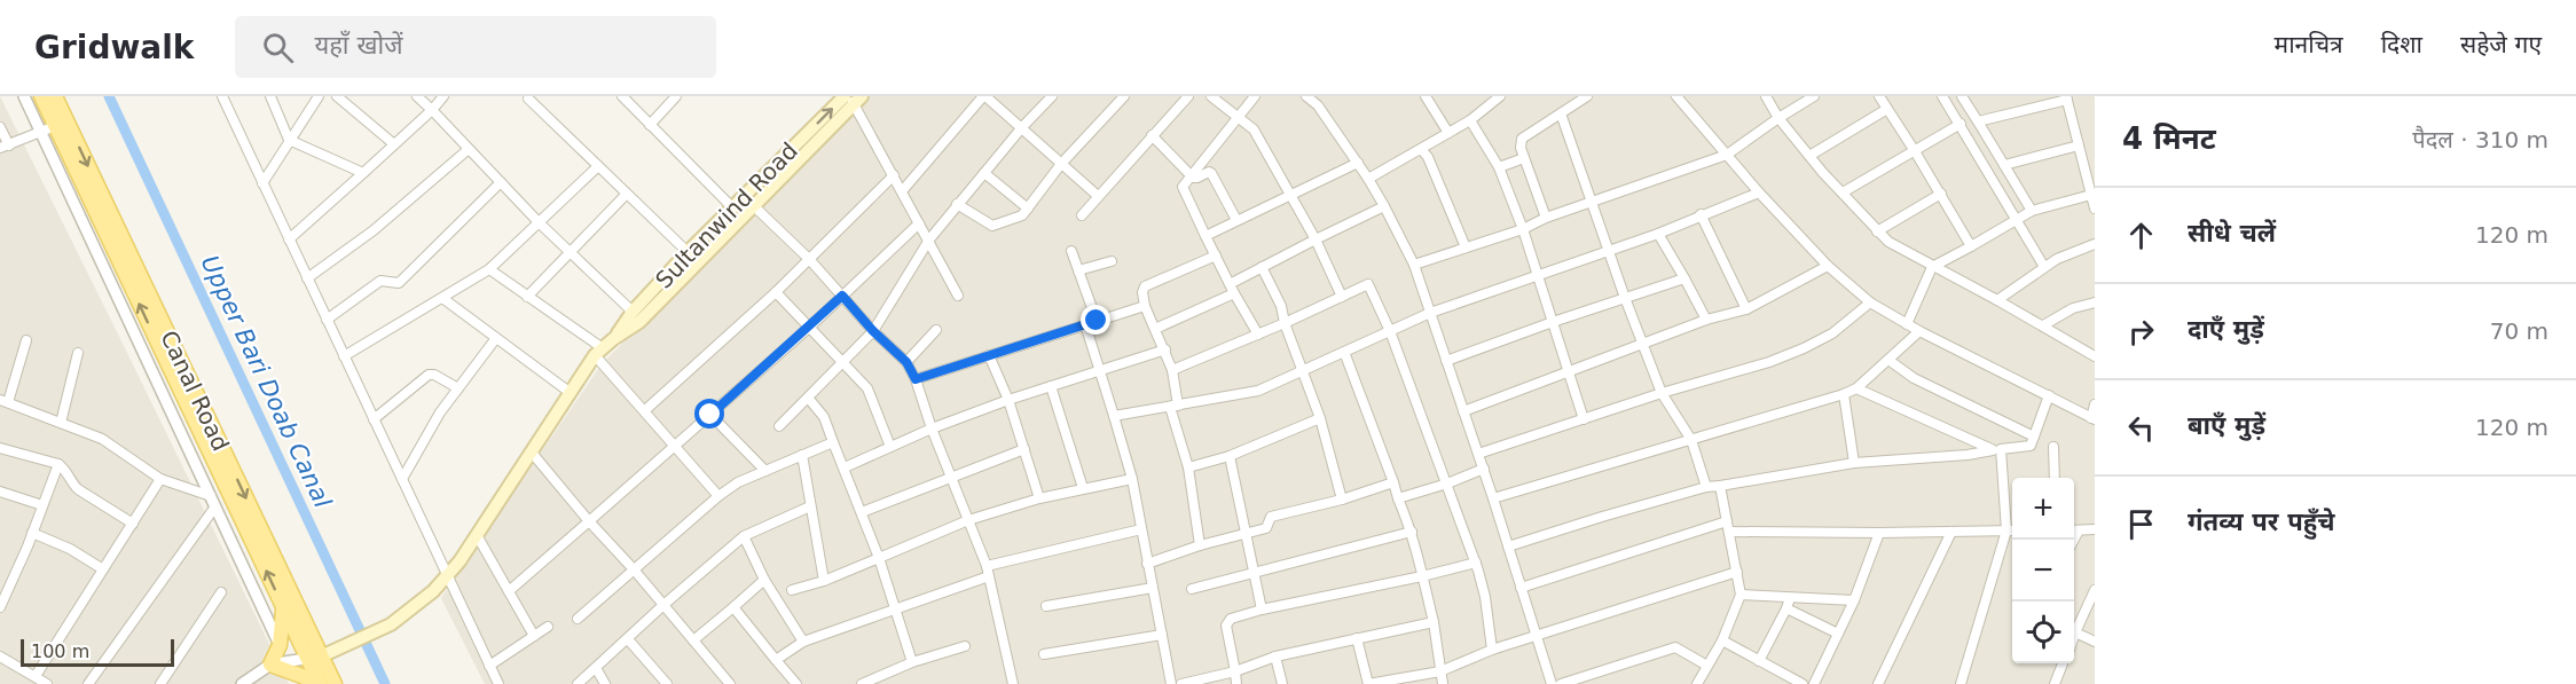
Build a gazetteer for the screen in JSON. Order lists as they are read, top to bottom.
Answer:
{
  "streets": {
    "main road": ["Sultanwind Road", "Canal Road"]
  },
  "water": ["Upper Bari Doab Canal"],
  "scale_bar": "100 m",
  "page": {
    "header": "Gridwalk",
    "search": "यहाँ खोजें",
    "nav": ["मानचित्र", "दिशा", "सहेजे गए"],
    "heading": ["4 मिनट", "पैदल · 310 m"],
    "list": [
      ["सीधे चलें", "120 m"],
      ["दाएँ मुड़ें", "70 m"],
      ["बाएँ मुड़ें", "120 m"],
      "गंतव्य पर पहुँचे"
    ],
    "map_buttons": ["+", "−"],
    "scale": "100 m"
  }
}
